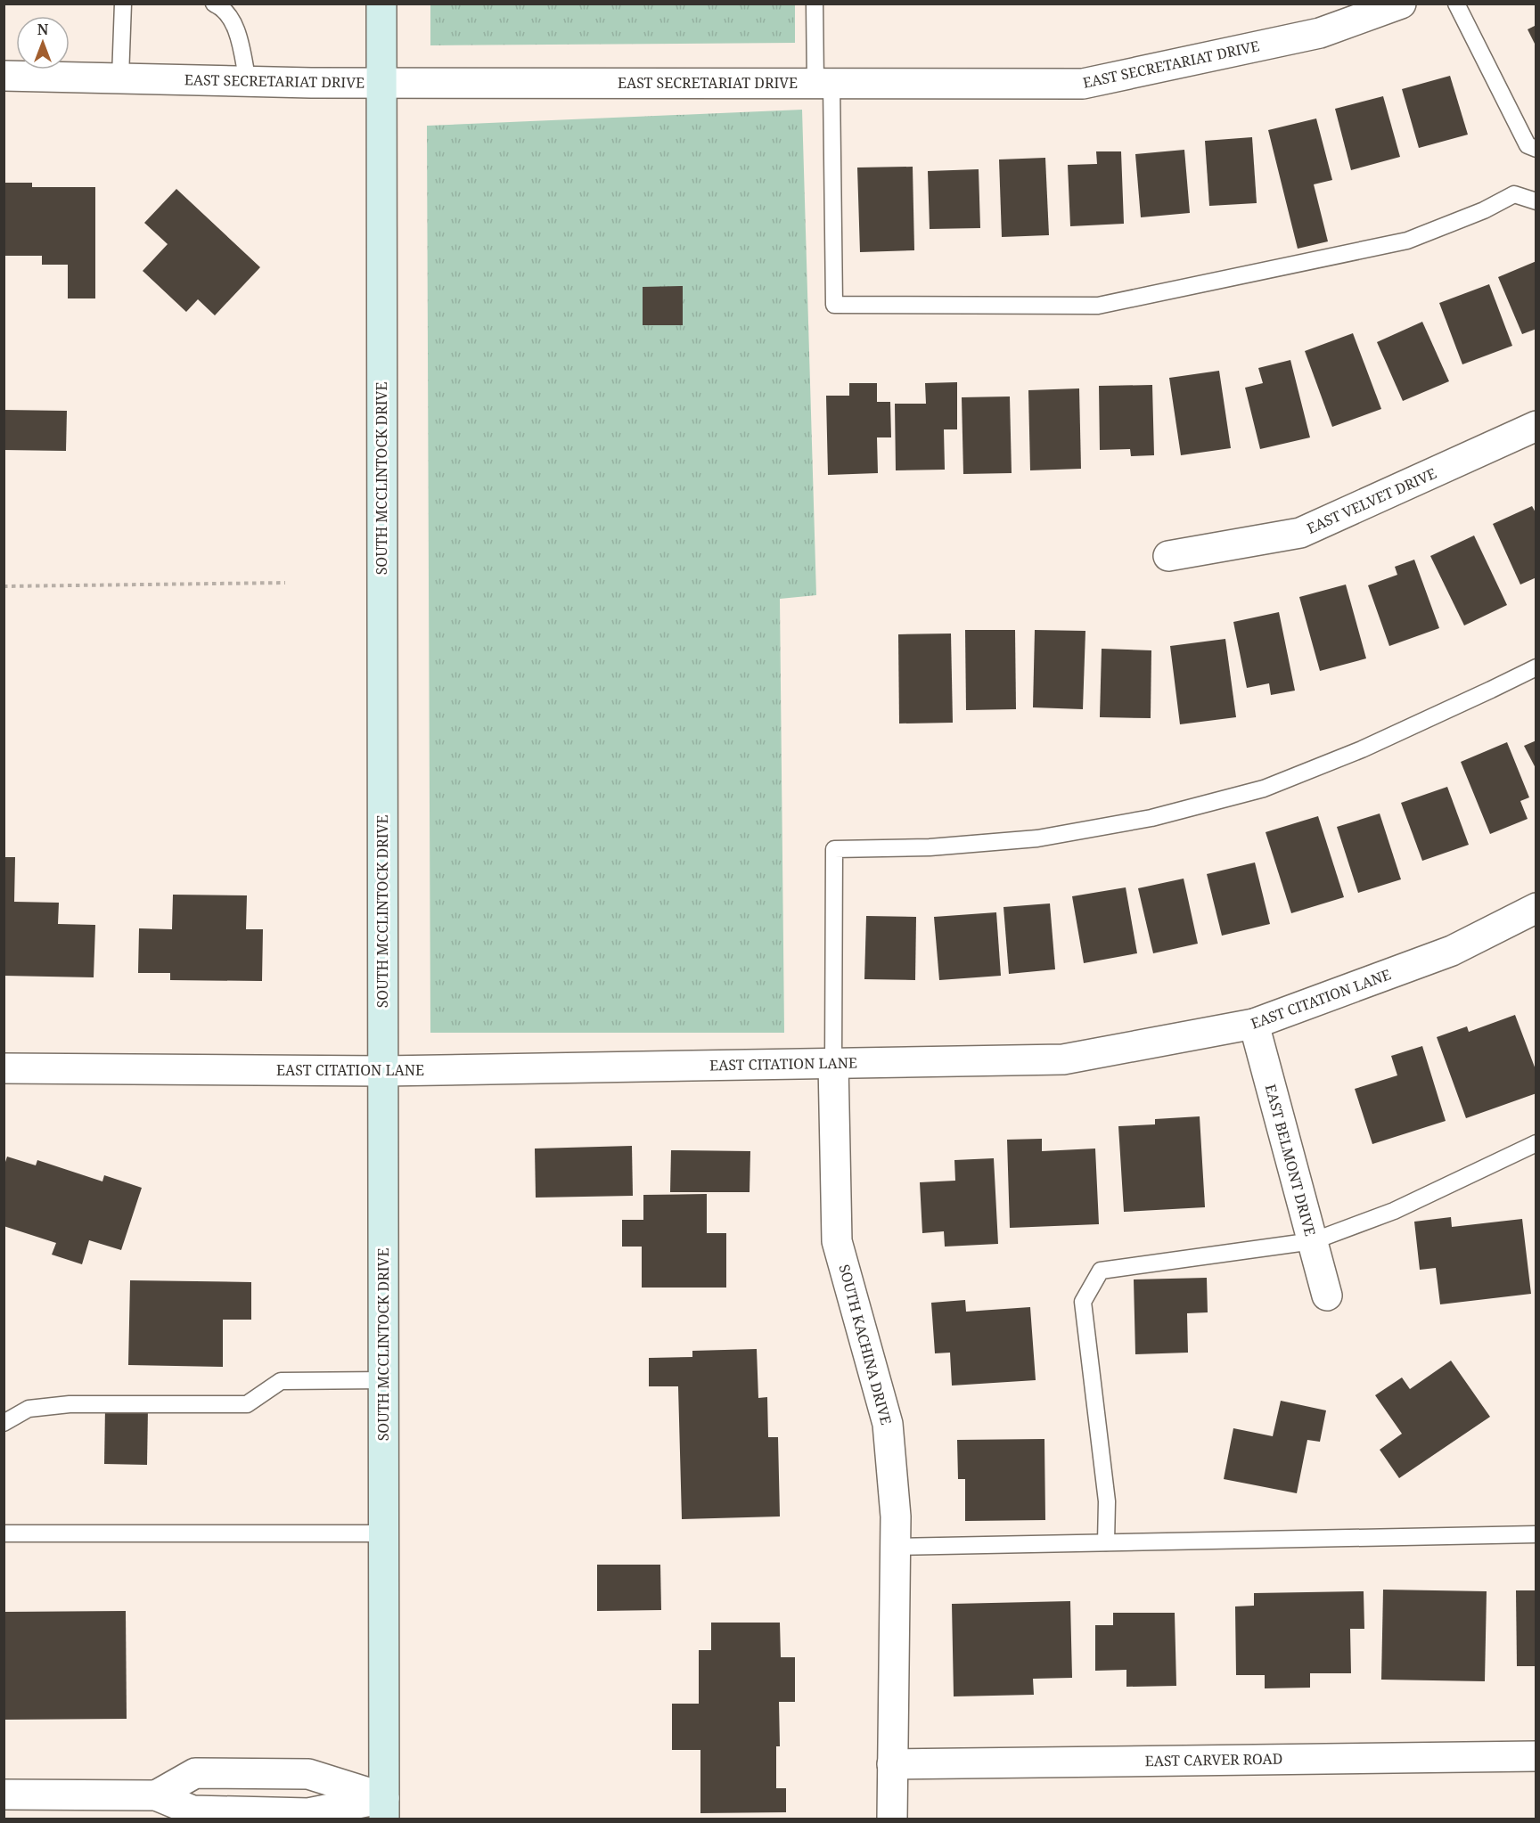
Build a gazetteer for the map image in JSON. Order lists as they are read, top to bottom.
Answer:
{
  "streets": {
    "main road": ["SOUTH MCCLINTOCK DRIVE"],
    "street": [
      "EAST SECRETARIAT DRIVE",
      "EAST VELVET DRIVE",
      "EAST CITATION LANE",
      "EAST BELMONT DRIVE",
      "SOUTH KACHINA DRIVE",
      "EAST CARVER ROAD"
    ]
  },
  "crossings": [
    ["EAST SECRETARIAT DRIVE", "SOUTH MCCLINTOCK DRIVE"],
    ["SOUTH MCCLINTOCK DRIVE", "EAST CITATION LANE"],
    ["EAST CITATION LANE", "EAST BELMONT DRIVE"],
    ["EAST CITATION LANE", "SOUTH KACHINA DRIVE"],
    ["SOUTH KACHINA DRIVE", "EAST CARVER ROAD"]
  ],
  "north": "top"
}
